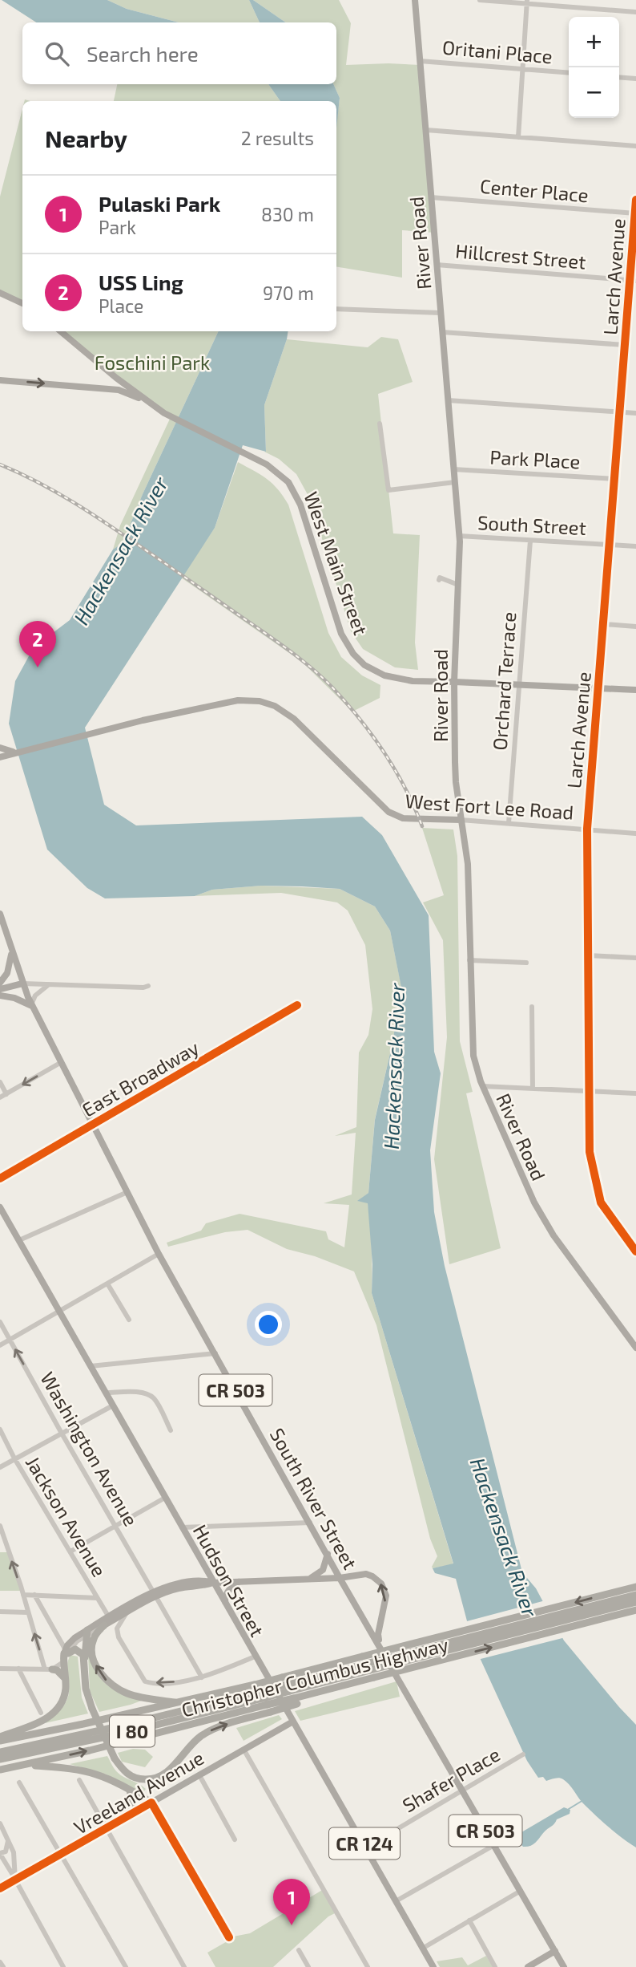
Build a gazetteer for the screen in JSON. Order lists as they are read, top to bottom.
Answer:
{
  "streets": {
    "highway": ["Christopher Columbus Highway", "I 80"],
    "main road": [
      "River Road",
      "West Main Street",
      "West Fort Lee Road",
      "CR 503",
      "South River Street",
      "Hudson Street",
      "Vreeland Avenue",
      "CR 124"
    ],
    "street": [
      "Oritani Place",
      "Center Place",
      "Hillcrest Street",
      "Larch Avenue",
      "Park Place",
      "South Street",
      "Orchard Terrace",
      "East Broadway",
      "Washington Avenue",
      "Jackson Avenue",
      "Shafer Place"
    ]
  },
  "crossings": [
    ["Oritani Place", "River Road"],
    ["Center Place", "River Road"],
    ["Center Place", "Larch Avenue"],
    ["River Road", "Hillcrest Street"],
    ["River Road", "Park Place"],
    ["River Road", "South Street"],
    ["River Road", "West Main Street"],
    ["River Road", "West Fort Lee Road"],
    ["Hillcrest Street", "Larch Avenue"],
    ["Larch Avenue", "Park Place"],
    ["Larch Avenue", "South Street"],
    ["Larch Avenue", "West Main Street"],
    ["Larch Avenue", "West Fort Lee Road"],
    ["South Street", "Orchard Terrace"],
    ["West Main Street", "Orchard Terrace"],
    ["Orchard Terrace", "West Fort Lee Road"],
    ["East Broadway", "South River Street"],
    ["South River Street", "Shafer Place"],
    ["Hudson Street", "Shafer Place"],
    ["Hudson Street", "Vreeland Avenue"]
  ],
  "water": ["Hackensack River"],
  "parks": ["Foschini Park"],
  "page": {
    "map_buttons": ["+", "−"],
    "search": "Search here",
    "heading": ["Nearby", "2 results"],
    "list": [
      {
        "mark": "1",
        "name": "Pulaski Park",
        "note": "Park",
        "value": "830 m"
      },
      {
        "mark": "2",
        "name": "USS Ling",
        "note": "Place",
        "value": "970 m"
      }
    ],
    "pins": ["2", "1"]
  }
}
